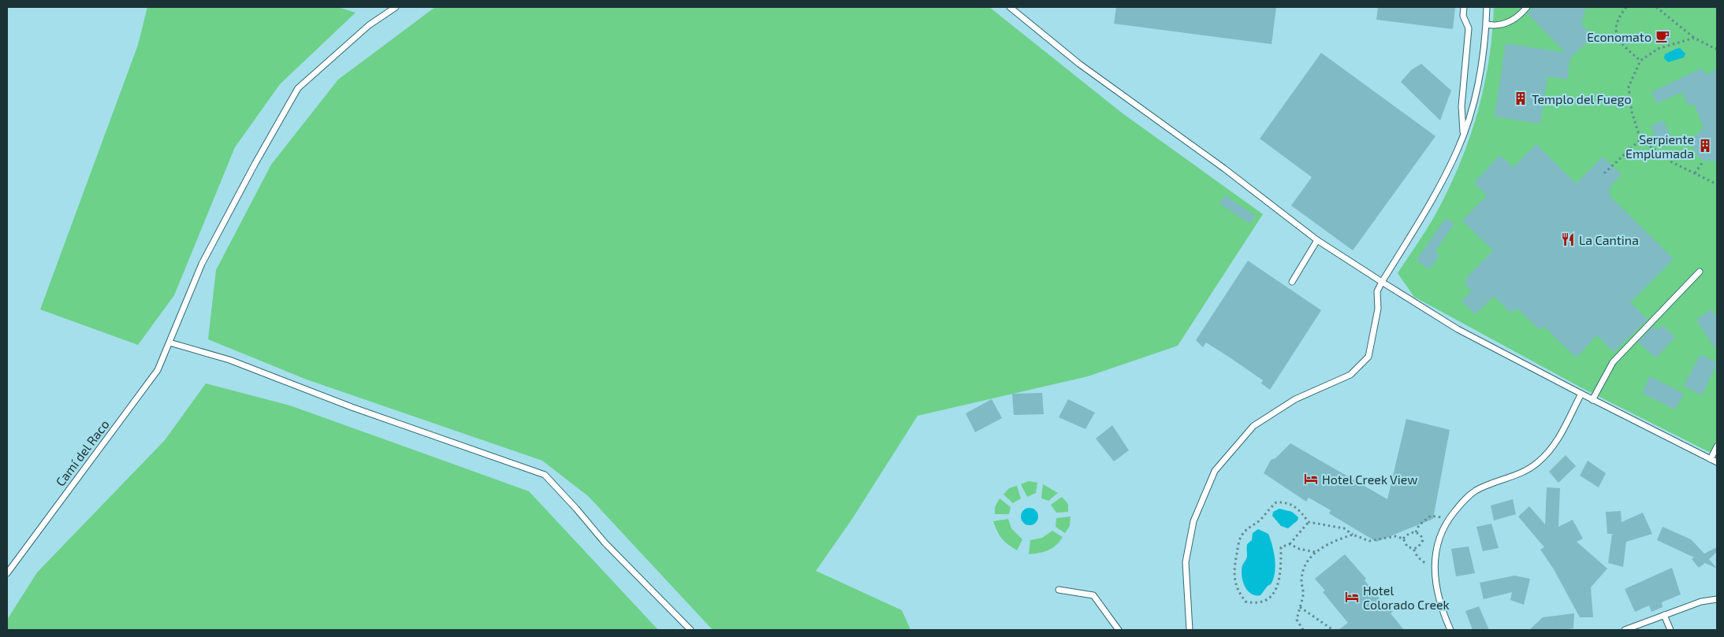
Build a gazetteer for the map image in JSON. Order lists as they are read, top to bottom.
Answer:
{
  "streets": {
    "lane": ["Camí del Raco"]
  },
  "places": {
    "cafe": ["Economato"],
    "building": ["Templo del Fuego", "Serpiente Emplumada"],
    "restaurant": ["La Cantina"],
    "hotel": ["Hotel Creek View", "Hotel Colorado Creek"]
  }
}
